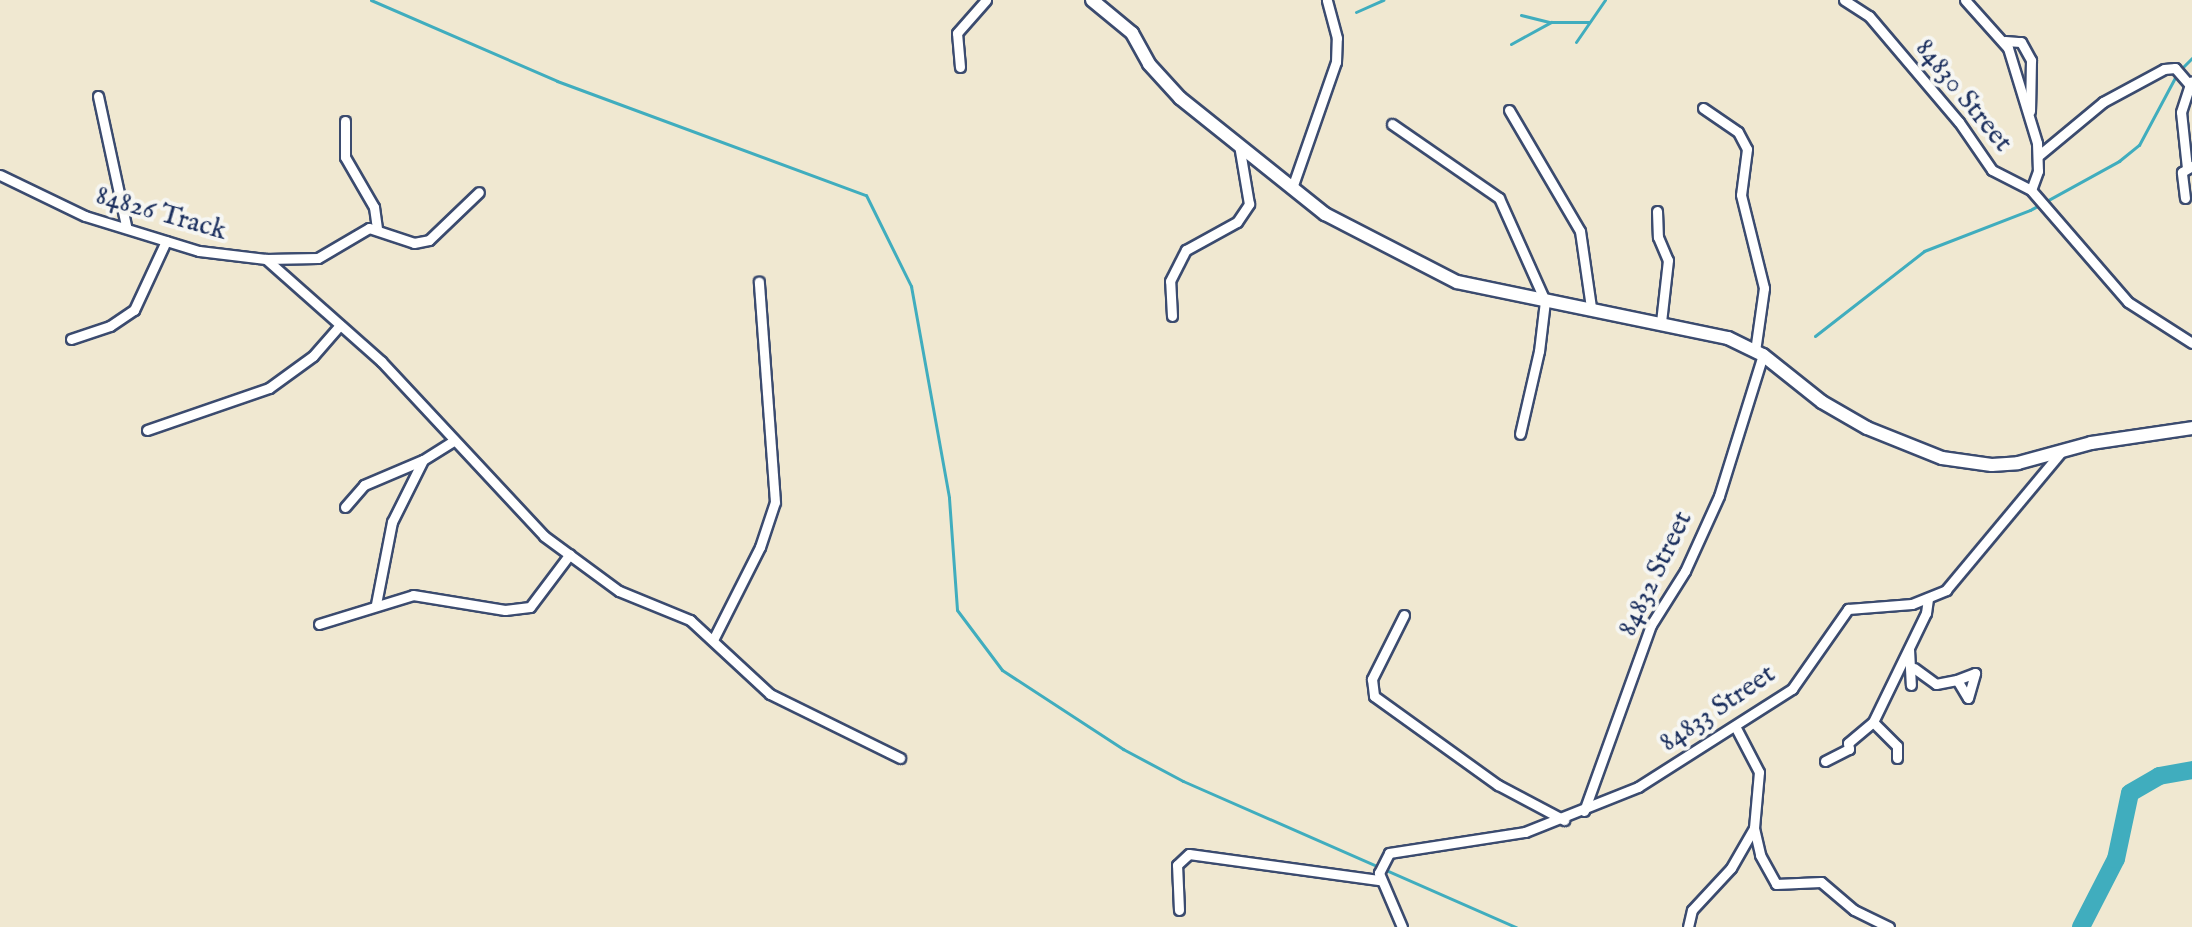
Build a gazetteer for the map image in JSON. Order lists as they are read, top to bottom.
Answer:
{
  "streets": {
    "street": [
      "84830 Street",
      "84826 Track",
      "84832 Street",
      "84833 Street"
    ]
  },
  "crossings": [
    ["84832 Street", "84833 Street"]
  ]
}
